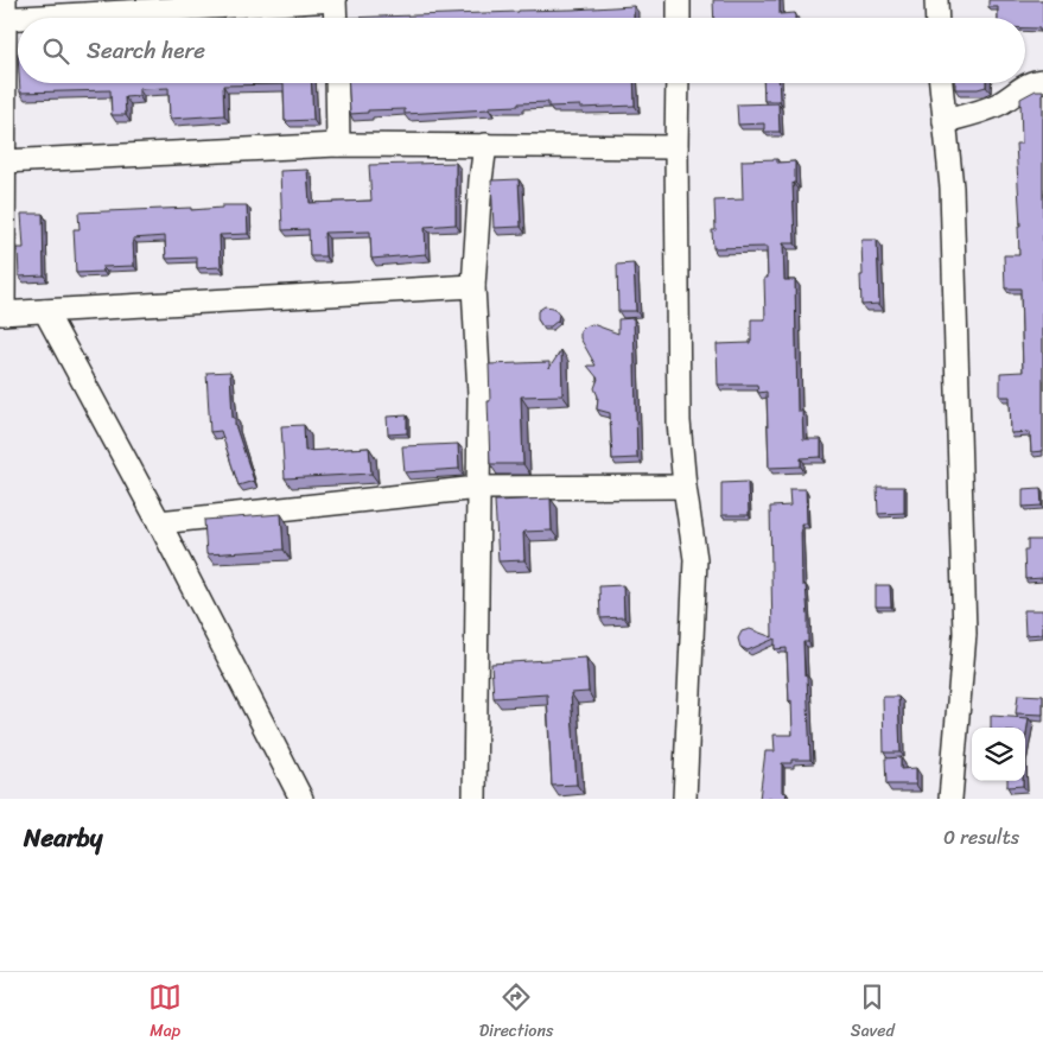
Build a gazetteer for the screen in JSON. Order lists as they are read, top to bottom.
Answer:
{
  "page": {
    "search": "Search here",
    "heading": ["Nearby", "0 results"],
    "nav": ["Map", "Directions", "Saved"]
  }
}
